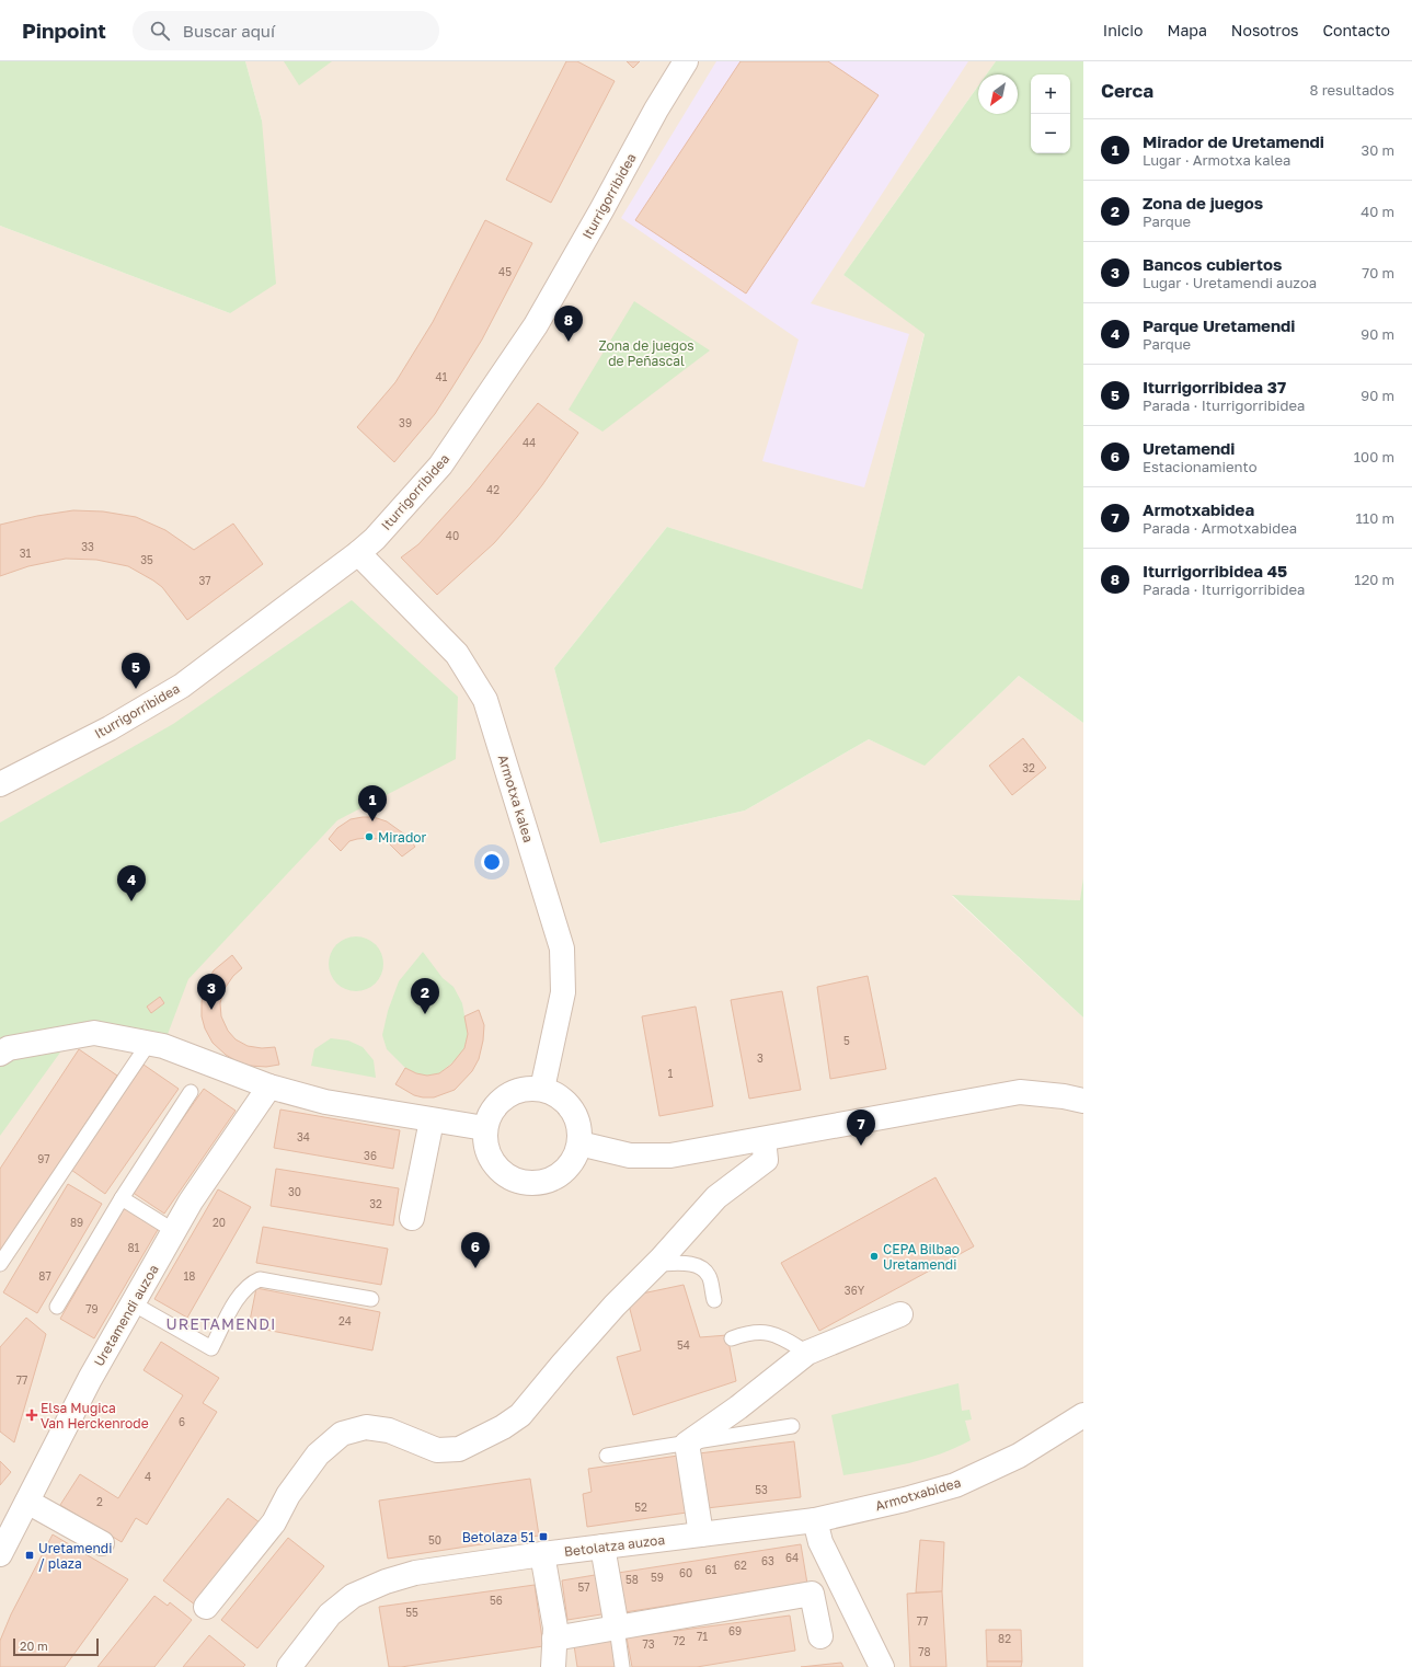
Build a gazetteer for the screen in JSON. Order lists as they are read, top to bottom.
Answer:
{
  "streets": {
    "street": [
      "Iturrigorribidea",
      "Armotxa kalea",
      "Uretamendi auzoa",
      "Armotxabidea",
      "Betolatza auzoa"
    ]
  },
  "crossings": [
    ["Iturrigorribidea", "Armotxa kalea"],
    ["Armotxabidea", "Betolatza auzoa"]
  ],
  "districts": ["URETAMENDI"],
  "parks": ["Zona de juegos de Peñascal"],
  "places": {
    "other": ["Mirador", "CEPA Bilbao Uretamendi"],
    "health": ["Elsa Mugica Van Herckenrode"],
    "transit": ["Betolaza 51", "Uretamendi / plaza"]
  },
  "house_numbers": [
    "45",
    "41",
    "39",
    "44",
    "42",
    "40",
    "33",
    "31",
    "35",
    "37",
    "32",
    "5",
    "3",
    "1",
    "34",
    "36",
    "97",
    "30",
    "32",
    "89",
    "20",
    "81",
    "87",
    "18",
    "36Y",
    "79",
    "24",
    "54",
    "77",
    "6",
    "4",
    "53",
    "2",
    "52",
    "50",
    "64",
    "63",
    "62",
    "61",
    "60",
    "59",
    "58",
    "57",
    "56",
    "55",
    "77",
    "69",
    "71",
    "82",
    "72",
    "73",
    "78"
  ],
  "scale_bar": "20 m",
  "north": "bottom left",
  "page": {
    "header": "Pinpoint",
    "search": "Buscar aquí",
    "nav": [
      "Inicio",
      "Mapa",
      "Nosotros",
      "Contacto"
    ],
    "heading": ["Cerca", "8 resultados"],
    "map_buttons": ["+", "−"],
    "list": [
      {
        "mark": "1",
        "name": "Mirador de Uretamendi",
        "note": "Lugar · Armotxa kalea",
        "value": "30 m"
      },
      {
        "mark": "2",
        "name": "Zona de juegos",
        "note": "Parque",
        "value": "40 m"
      },
      {
        "mark": "3",
        "name": "Bancos cubiertos",
        "note": "Lugar · Uretamendi auzoa",
        "value": "70 m"
      },
      {
        "mark": "4",
        "name": "Parque Uretamendi",
        "note": "Parque",
        "value": "90 m"
      },
      {
        "mark": "5",
        "name": "Iturrigorribidea 37",
        "note": "Parada · Iturrigorribidea",
        "value": "90 m"
      },
      {
        "mark": "6",
        "name": "Uretamendi",
        "note": "Estacionamiento",
        "value": "100 m"
      },
      {
        "mark": "7",
        "name": "Armotxabidea",
        "note": "Parada · Armotxabidea",
        "value": "110 m"
      },
      {
        "mark": "8",
        "name": "Iturrigorribidea 45",
        "note": "Parada · Iturrigorribidea",
        "value": "120 m"
      }
    ],
    "pins": [
      "8",
      "5",
      "1",
      "4",
      "3",
      "2",
      "7",
      "6"
    ],
    "scale": "20 m"
  }
}
